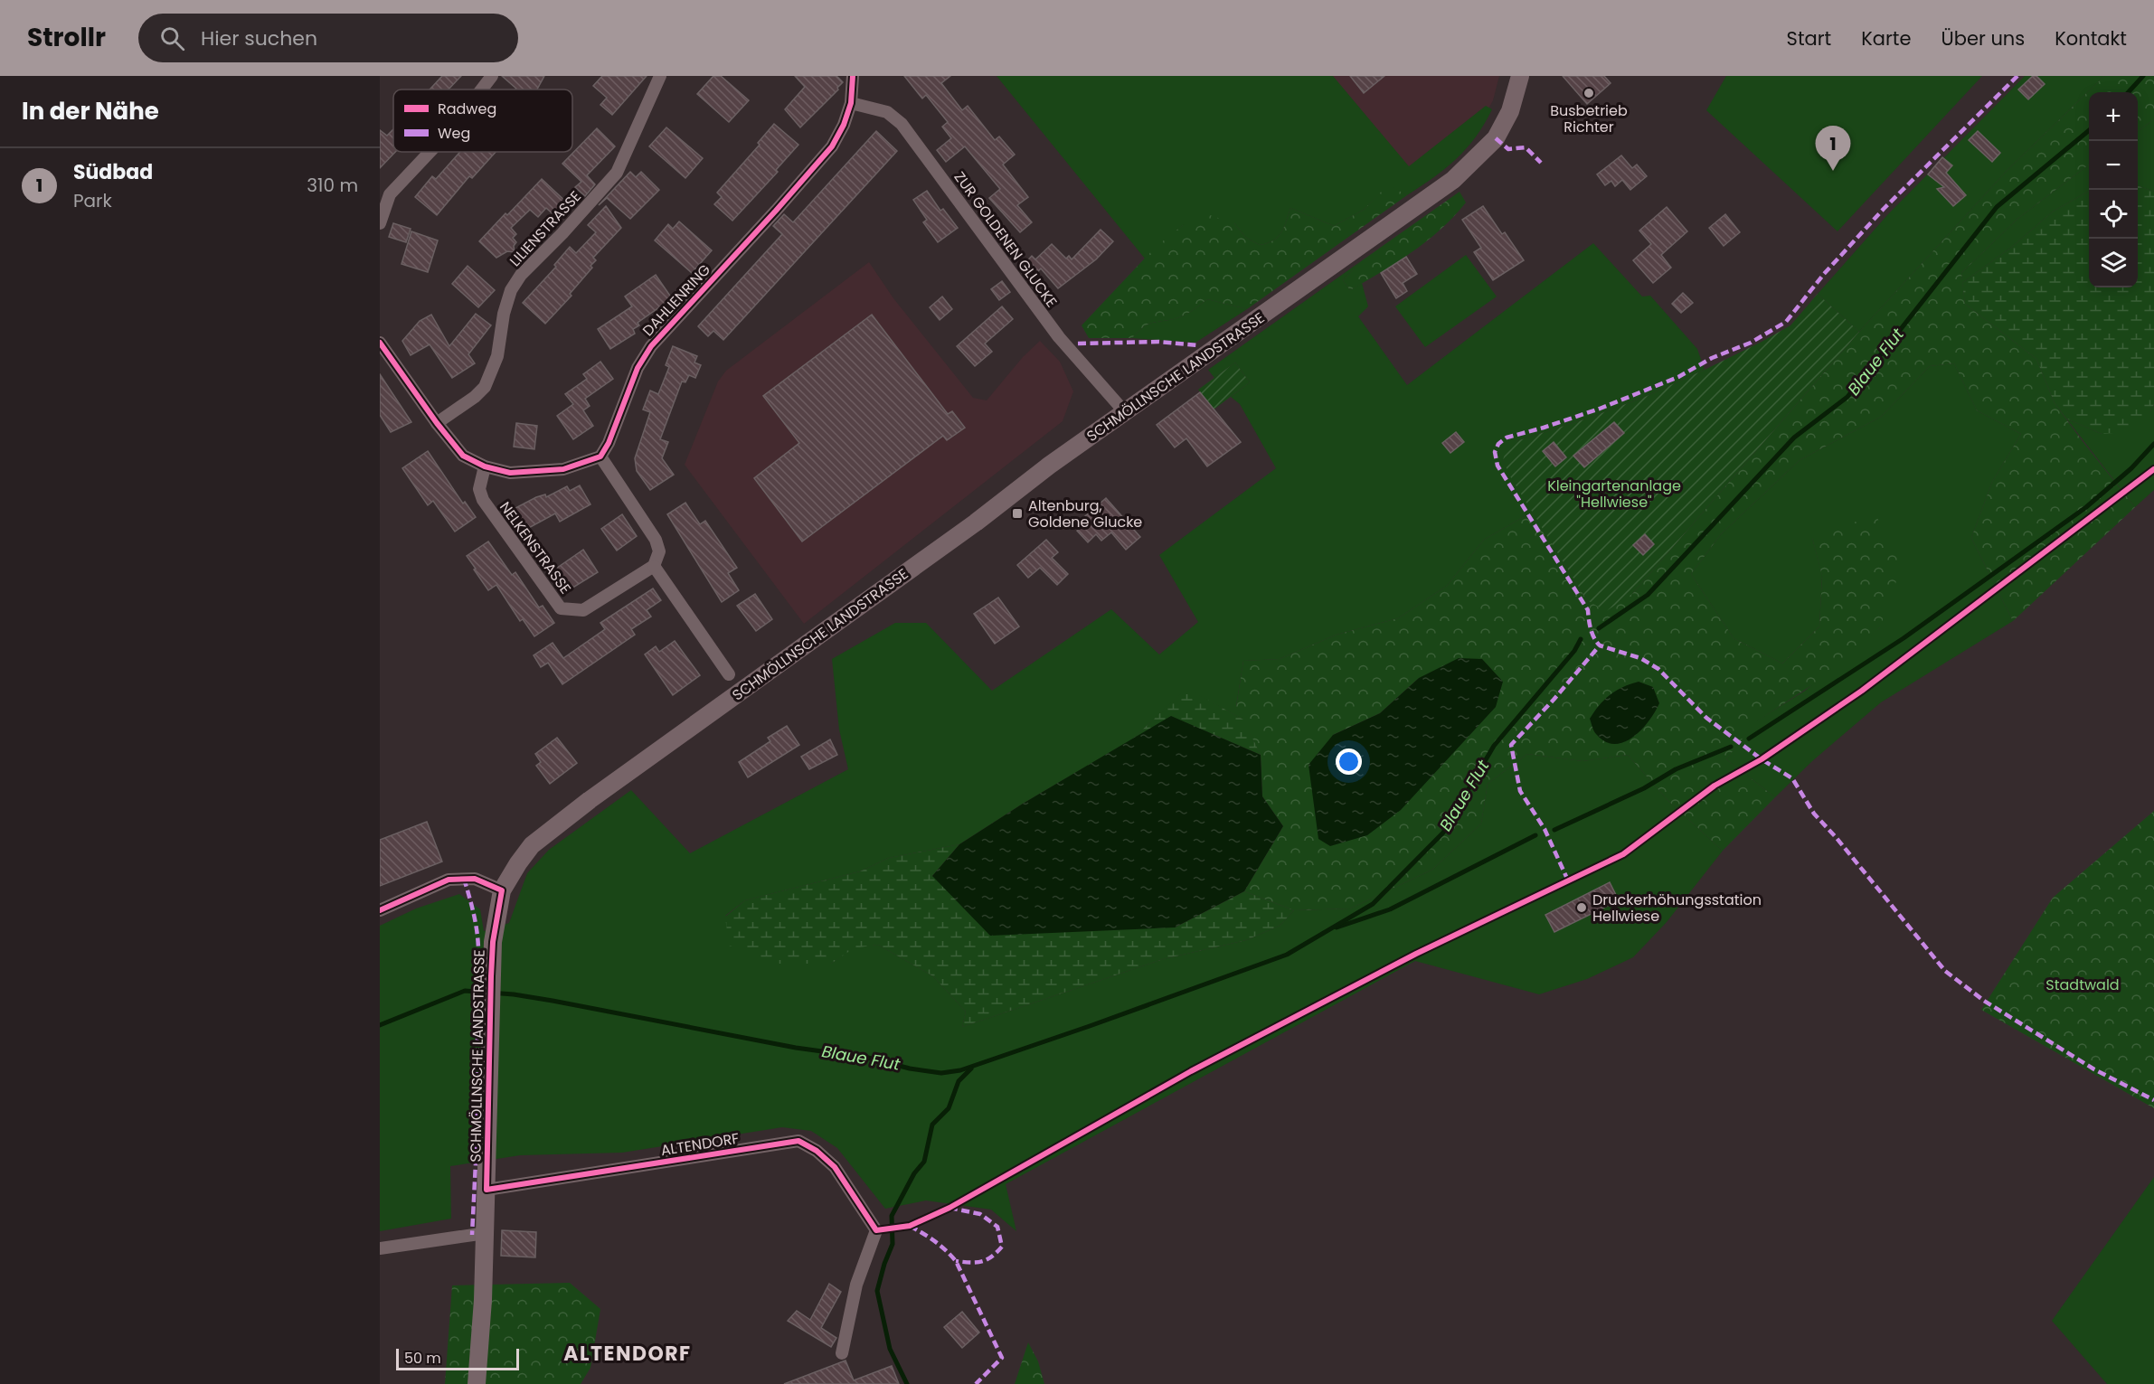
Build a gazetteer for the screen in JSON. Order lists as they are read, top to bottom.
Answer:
{
  "streets": {
    "main road": ["SCHMÖLLNSCHE LANDSTRASSE"],
    "street": [
      "LILIENSTRASSE",
      "ZUR GOLDENEN GLUCKE",
      "DAHLIENRING",
      "NELKENSTRASSE",
      "ALTENDORF"
    ]
  },
  "crossings": [
    ["ZUR GOLDENEN GLUCKE", "DAHLIENRING"],
    ["ZUR GOLDENEN GLUCKE", "SCHMÖLLNSCHE LANDSTRASSE"],
    ["SCHMÖLLNSCHE LANDSTRASSE", "ALTENDORF"]
  ],
  "districts": ["ALTENDORF"],
  "water": ["Blaue Flut"],
  "parks": ["Kleingartenanlage \"Hellwiese\"", "Stadtwald"],
  "places": {
    "other": ["Busbetrieb Richter", "Druckerhöhungsstation Hellwiese"],
    "transit": ["Altenburg, Goldene Glucke"]
  },
  "legend": ["Radweg", "Weg"],
  "scale_bar": "50 m",
  "page": {
    "header": "Strollr",
    "search": "Hier suchen",
    "nav": [
      "Start",
      "Karte",
      "Über uns",
      "Kontakt"
    ],
    "heading": "In der Nähe",
    "map_buttons": ["+", "−"],
    "pins": "1",
    "list": [
      {
        "mark": "1",
        "name": "Südbad",
        "note": "Park",
        "value": "310 m"
      }
    ],
    "scale": "50 m"
  }
}
